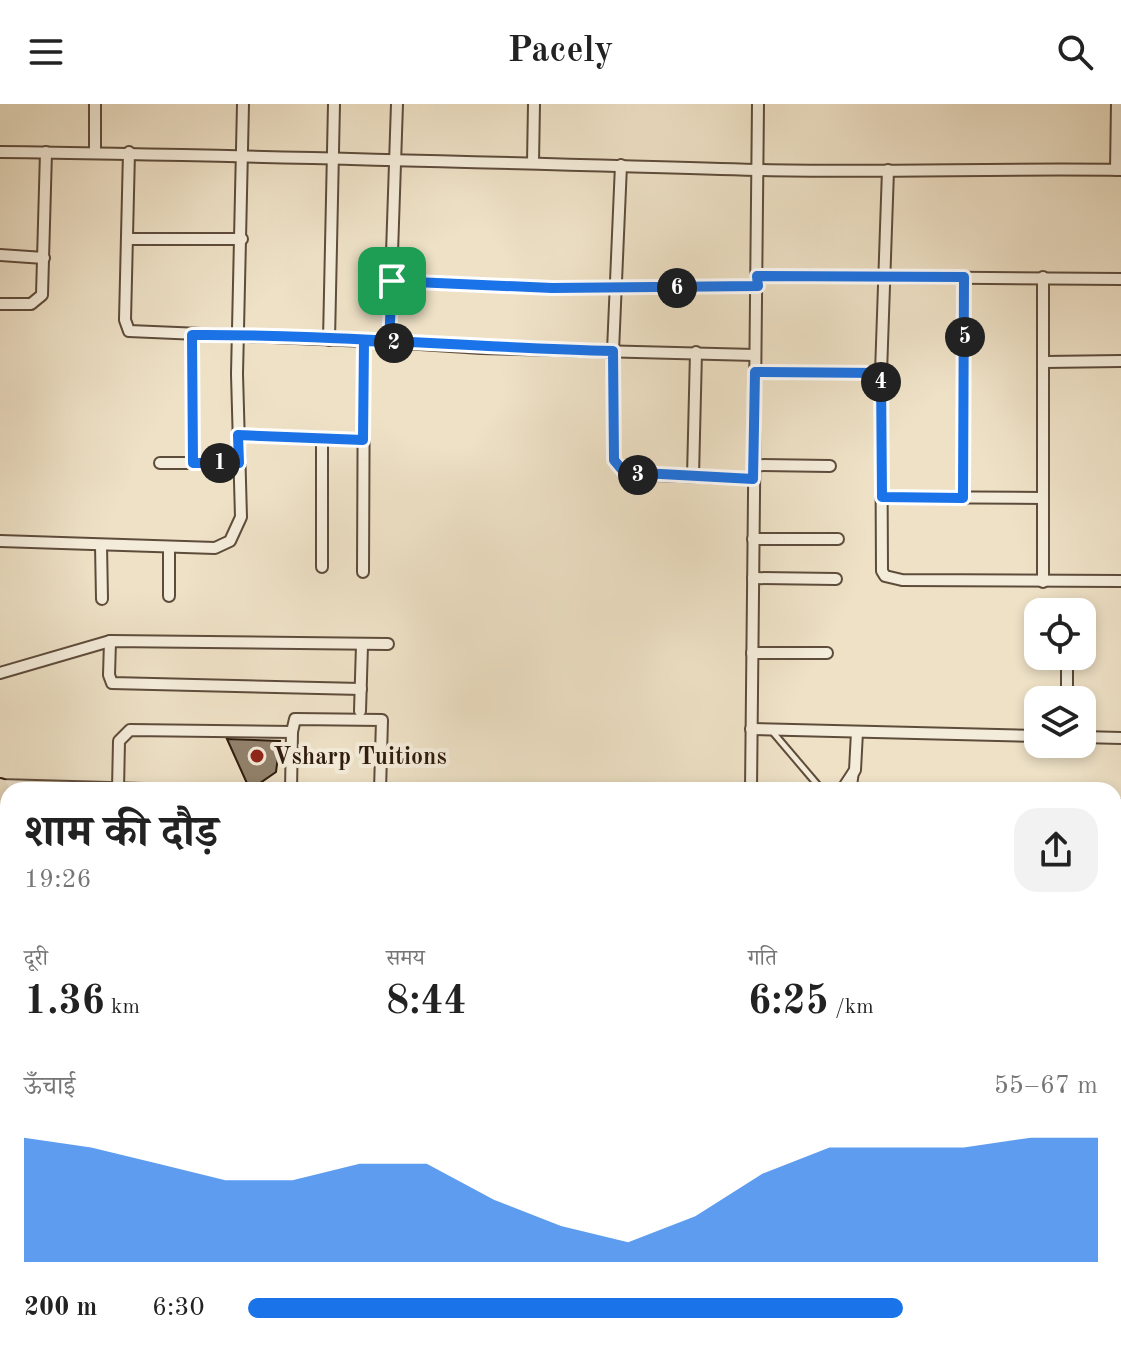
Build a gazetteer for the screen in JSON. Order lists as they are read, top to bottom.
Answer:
{
  "places": ["Vsharp Tuitions"],
  "page": {
    "header": "Pacely",
    "pins": [
      "6",
      "5",
      "2",
      "4",
      "1",
      "3"
    ],
    "heading": ["शाम की दौड़", "19:26"],
    "stats": [
      ["दूरी", "1.36 km"],
      ["समय", "8:44"],
      ["गति", "6:25 /km"]
    ],
    "chart": ["ऊँचाई", "55–67 m"],
    "list": [
      {
        "name": "200 m",
        "note": "6:30"
      }
    ]
  }
}
